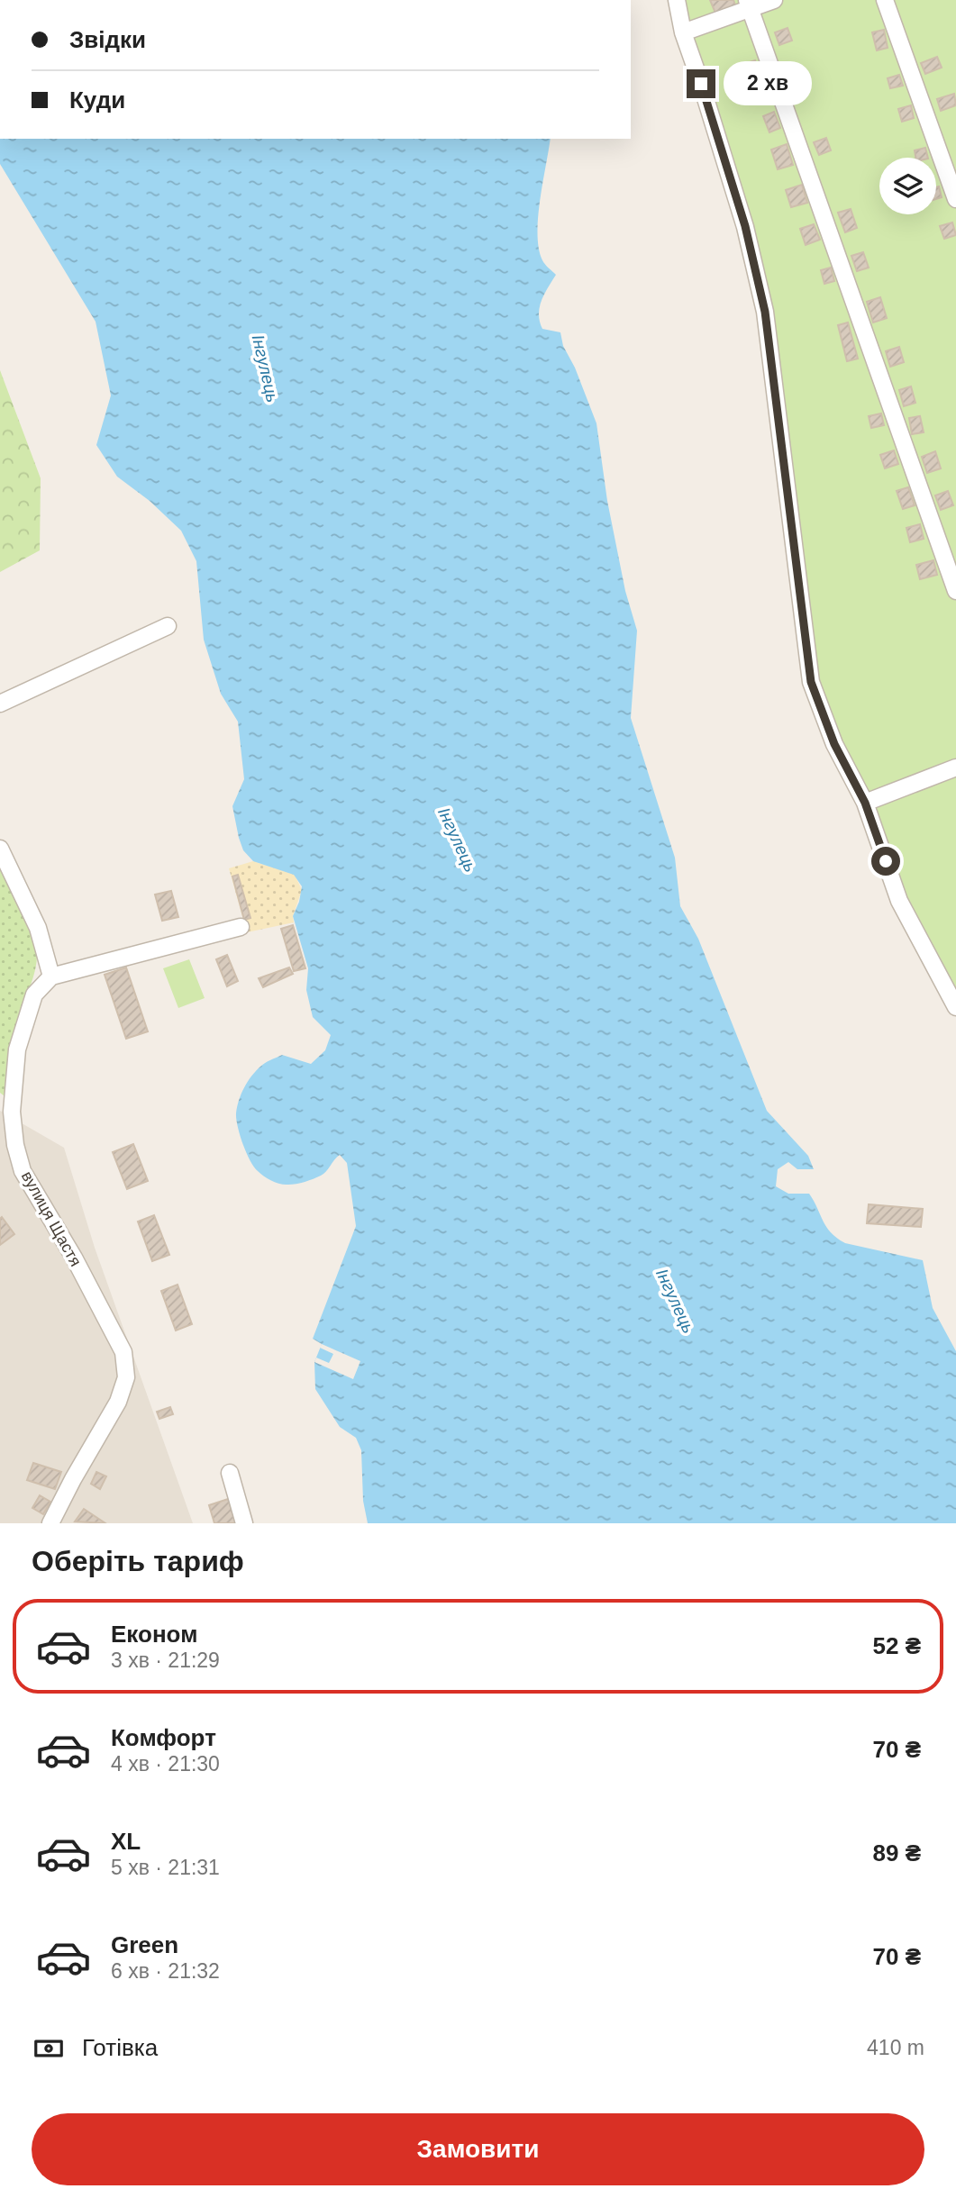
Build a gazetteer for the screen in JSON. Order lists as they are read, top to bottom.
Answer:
{
  "streets": {
    "street": ["вулиця Щастя"]
  },
  "water": ["Інгулець"],
  "page": {
    "banner": ["Звідки", "Куди"],
    "bubble": "2 хв",
    "heading": "Оберіть тариф",
    "list": [
      {
        "name": "Економ",
        "note": "3 хв · 21:29",
        "value": "52 ₴"
      },
      {
        "name": "Комфорт",
        "note": "4 хв · 21:30",
        "value": "70 ₴"
      },
      {
        "name": "XL",
        "note": "5 хв · 21:31",
        "value": "89 ₴"
      },
      {
        "name": "Green",
        "note": "6 хв · 21:32",
        "value": "70 ₴"
      }
    ],
    "pay": ["Готівка", "410 m"],
    "buttons": "Замовити"
  }
}
